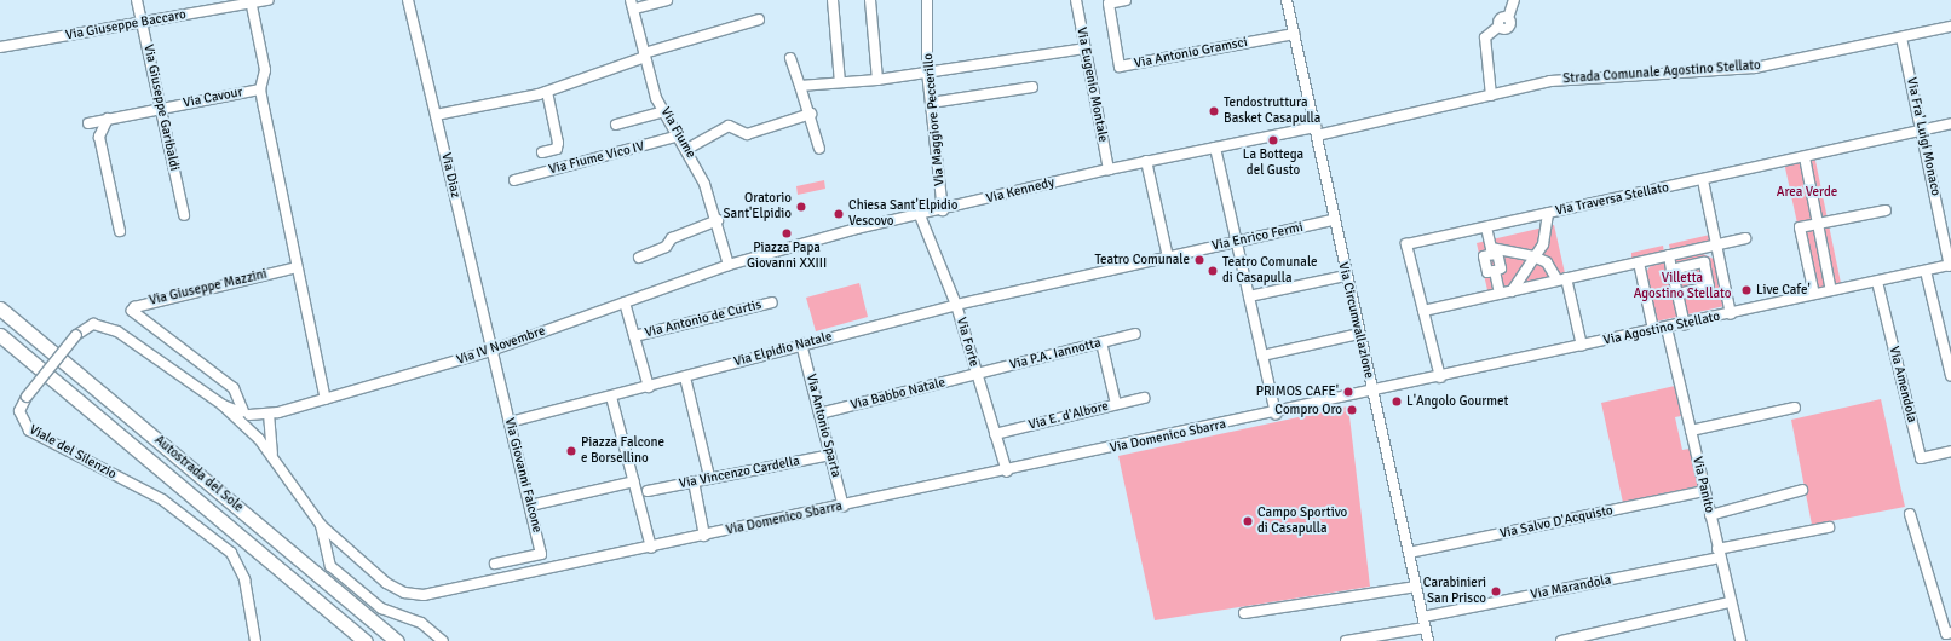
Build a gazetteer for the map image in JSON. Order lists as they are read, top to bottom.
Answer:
{
  "streets": {
    "highway": ["Autostrada del Sole"],
    "street": [
      "Via Giuseppe Baccaro",
      "Via Antonio Gramsci",
      "Strada Comunale Agostino Stellato",
      "Via Eugenio Montale",
      "Via Cavour",
      "Via Giuseppe Garibaldi",
      "Via Maggiore Peccerillo",
      "Via Fiume",
      "Via Fra' Luigi Monaco",
      "Via Fiume Vico IV",
      "Via Diaz",
      "Via Kennedy",
      "Via Traversa Stellato",
      "Via Enrico Fermi",
      "Via Giuseppe Mazzini",
      "Via Antonio de Curtis",
      "Via Circumvallazione",
      "Via Agostino Stellato",
      "Via Forte",
      "Via IV Novembre",
      "Via Elpidio Natale",
      "Via P.A. Iannotta",
      "Via Amendola",
      "Via Babbo Natale",
      "Via E. d'Albore",
      "Via Antonio Sparta",
      "Via Domenico Sbarra",
      "Viale del Silenzio",
      "Via Vincenzo Cardella",
      "Via Giovanni Falcone",
      "Via Panito",
      "Via Salvo D'Acquisto",
      "Via Marandola"
    ]
  },
  "crossings": [
    ["Via Giuseppe Baccaro", "Via Giuseppe Garibaldi"],
    ["Via Antonio Gramsci", "Via Circumvallazione"],
    ["Strada Comunale Agostino Stellato", "Via Fra' Luigi Monaco"],
    ["Strada Comunale Agostino Stellato", "Via Kennedy"],
    ["Strada Comunale Agostino Stellato", "Via Circumvallazione"],
    ["Via Eugenio Montale", "Via Kennedy"],
    ["Via Cavour", "Via Giuseppe Garibaldi"],
    ["Via Maggiore Peccerillo", "Via Kennedy"],
    ["Via Fiume", "Via Fiume Vico IV"],
    ["Via Fiume", "Via Kennedy"],
    ["Via Fiume", "Via IV Novembre"],
    ["Via Fra' Luigi Monaco", "Via Traversa Stellato"],
    ["Via Fra' Luigi Monaco", "Via Agostino Stellato"],
    ["Via Diaz", "Via IV Novembre"],
    ["Via Diaz", "Via Giovanni Falcone"],
    ["Via Kennedy", "Via Circumvallazione"],
    ["Via Kennedy", "Via Forte"],
    ["Via Kennedy", "Via IV Novembre"],
    ["Via Traversa Stellato", "Via Agostino Stellato"],
    ["Via Enrico Fermi", "Via Circumvallazione"],
    ["Via Enrico Fermi", "Via Forte"],
    ["Via Enrico Fermi", "Via Elpidio Natale"],
    ["Via Giuseppe Mazzini", "Via IV Novembre"],
    ["Via Giuseppe Mazzini", "Via Domenico Sbarra"],
    ["Via Giuseppe Mazzini", "Viale del Silenzio"],
    ["Via Antonio de Curtis", "Via IV Novembre"],
    ["Via Antonio de Curtis", "Via Elpidio Natale"],
    ["Via Circumvallazione", "Via Agostino Stellato"],
    ["Via Circumvallazione", "Via Domenico Sbarra"],
    ["Via Circumvallazione", "Via Salvo D'Acquisto"],
    ["Via Circumvallazione", "Via Marandola"],
    ["Via Agostino Stellato", "Via Amendola"],
    ["Via Agostino Stellato", "Via Domenico Sbarra"],
    ["Via Agostino Stellato", "Via Panito"],
    ["Via Forte", "Via Elpidio Natale"],
    ["Via Forte", "Via P.A. Iannotta"],
    ["Via Forte", "Via Babbo Natale"],
    ["Via Forte", "Via E. d'Albore"],
    ["Via Forte", "Via Domenico Sbarra"],
    ["Via IV Novembre", "Via Domenico Sbarra"],
    ["Via IV Novembre", "Viale del Silenzio"],
    ["Via IV Novembre", "Via Giovanni Falcone"],
    ["Via Elpidio Natale", "Via Antonio Sparta"],
    ["Via P.A. Iannotta", "Via Babbo Natale"],
    ["Via Babbo Natale", "Via Antonio Sparta"],
    ["Via Antonio Sparta", "Via Domenico Sbarra"],
    ["Via Antonio Sparta", "Via Vincenzo Cardella"],
    ["Via Domenico Sbarra", "Viale del Silenzio"],
    ["Via Panito", "Via Salvo D'Acquisto"],
    ["Via Panito", "Via Marandola"]
  ],
  "parks": ["Area Verde", "Villetta Agostino Stellato"],
  "places": [
    "Tendostruttura Basket Casapulla",
    "La Bottega del Gusto",
    "Oratorio Sant'Elpidio",
    "Chiesa Sant'Elpidio Vescovo",
    "Piazza Papa Giovanni XXIII",
    "Teatro Comunale",
    "Teatro Comunale di Casapulla",
    "Live Cafe'",
    "PRIMOS CAFE'",
    "L'Angolo Gourmet",
    "Compro Oro",
    "Piazza Falcone e Borsellino",
    "Campo Sportivo di Casapulla",
    "Carabinieri San Prisco"
  ]
}
